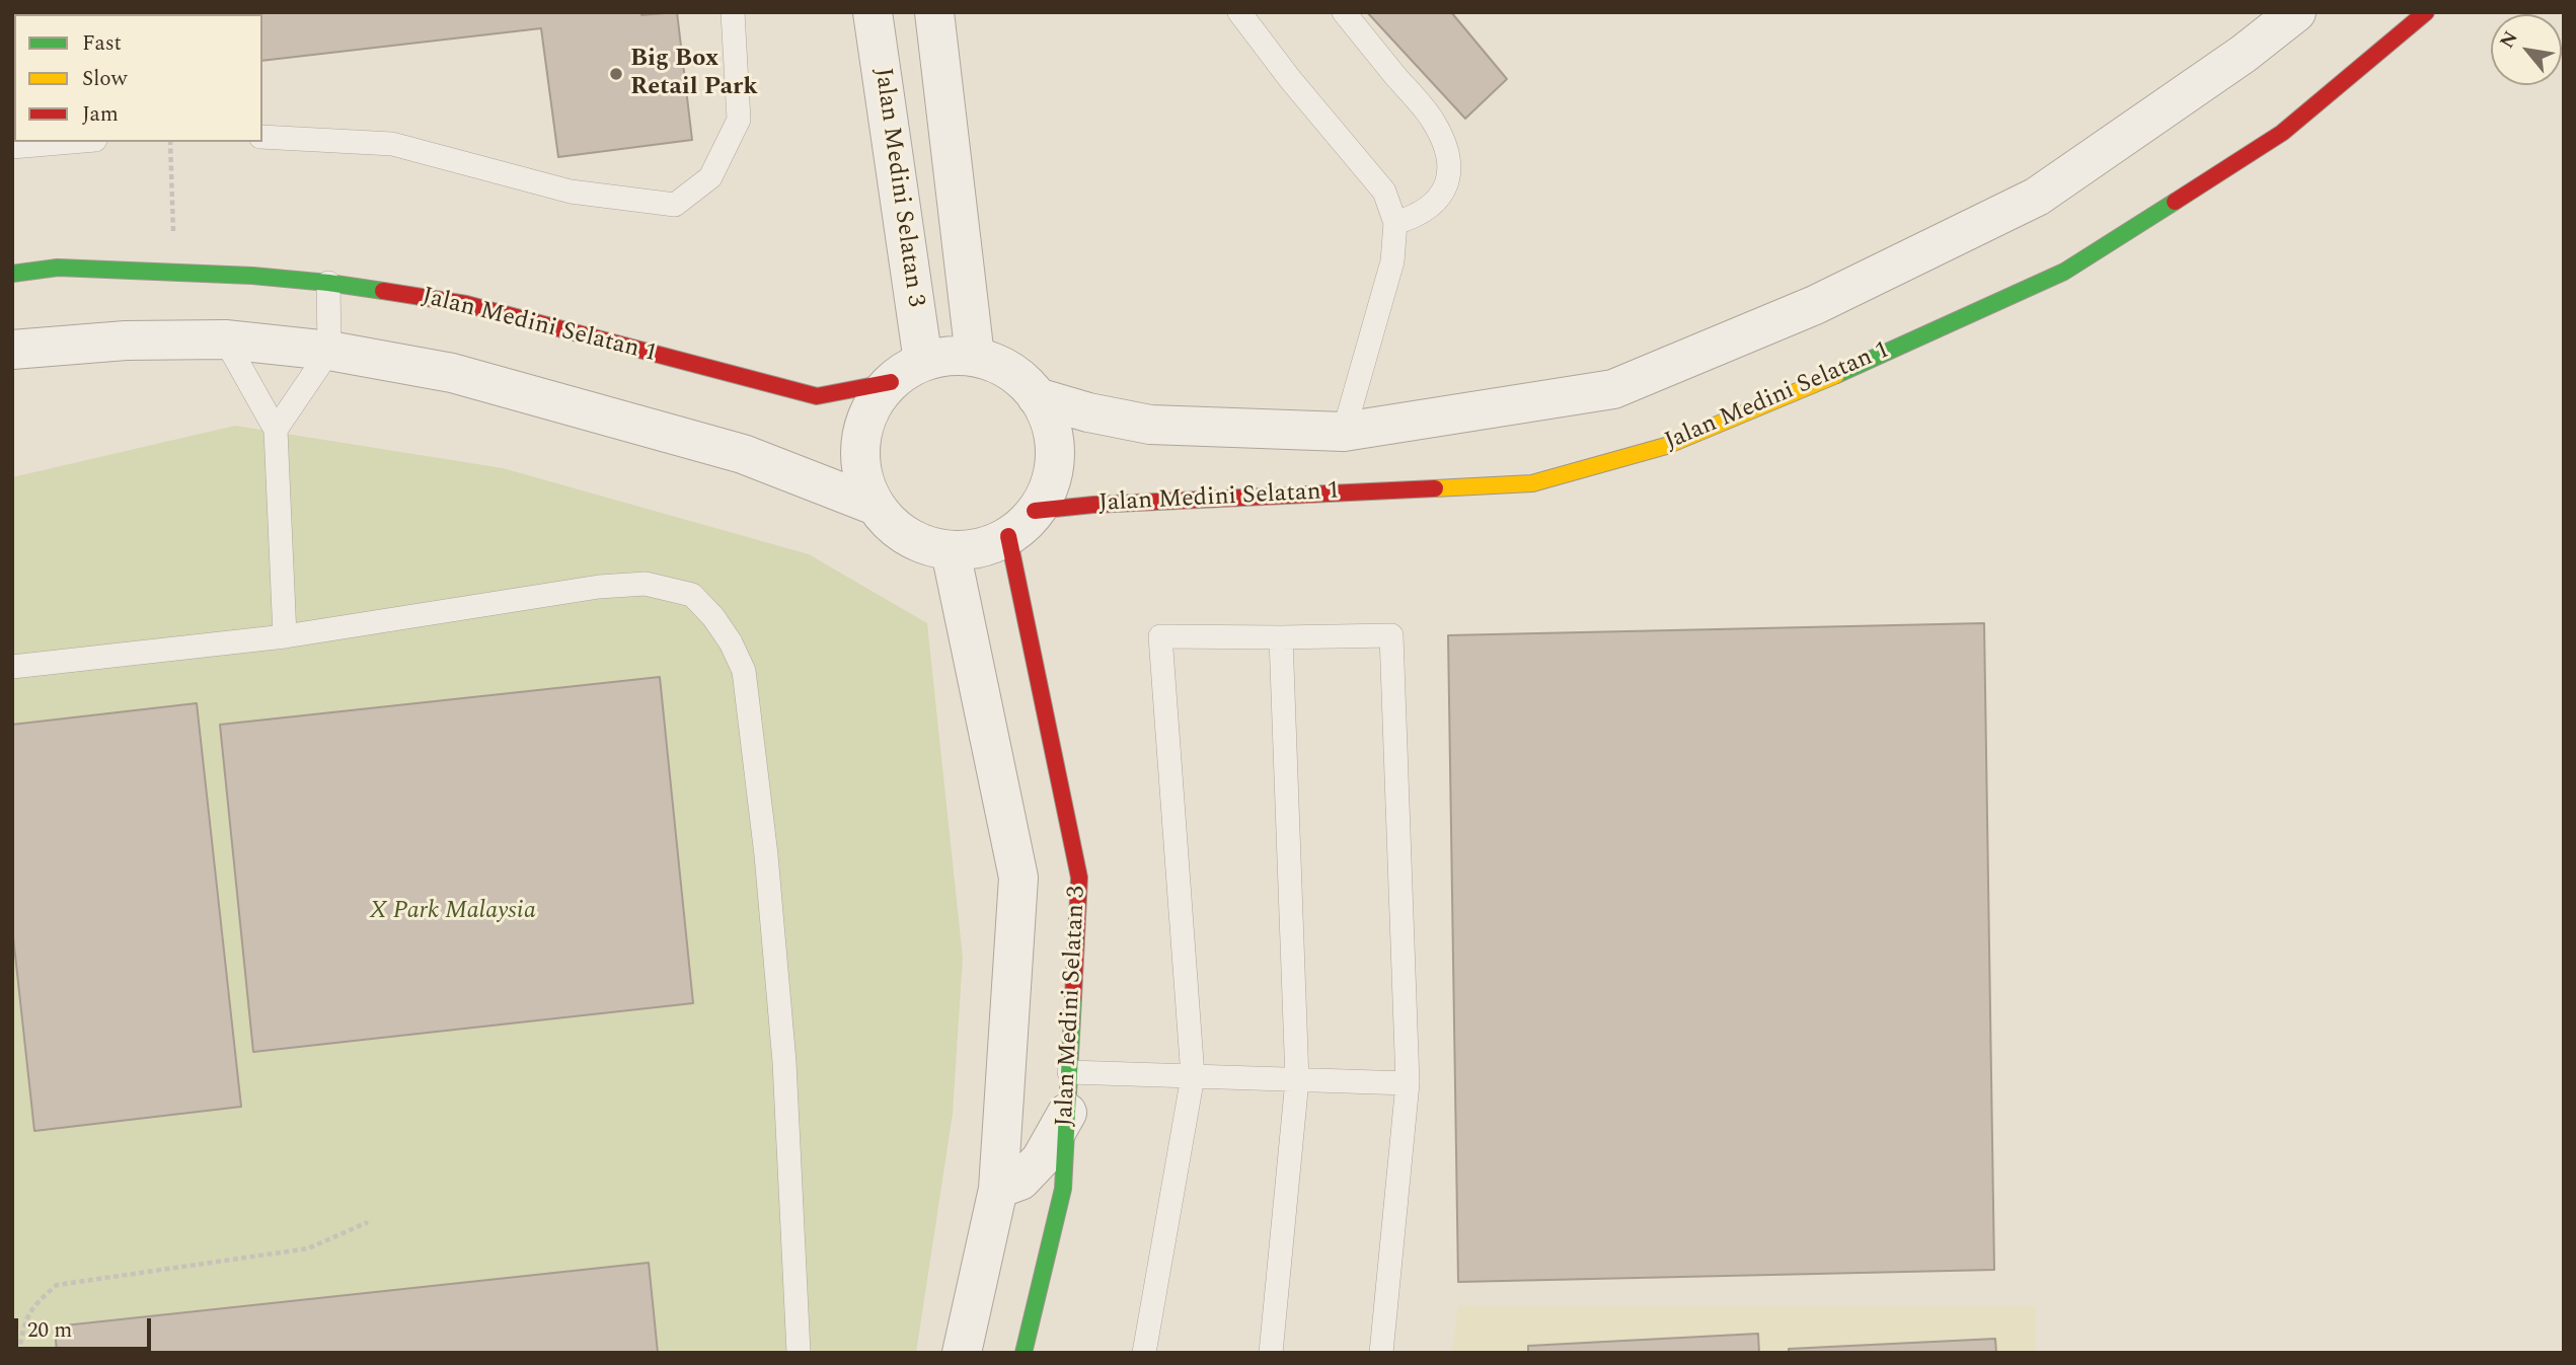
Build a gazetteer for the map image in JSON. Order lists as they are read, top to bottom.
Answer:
{
  "streets": {
    "street": ["Jalan Medini Selatan 3", "Jalan Medini Selatan 1"]
  },
  "crossings": [
    ["Jalan Medini Selatan 3", "Jalan Medini Selatan 1"]
  ],
  "parks": ["X Park Malaysia"],
  "places": ["Big Box Retail Park"],
  "legend": ["Fast", "Slow", "Jam"],
  "scale_bar": "20 m",
  "north": "top left"
}
